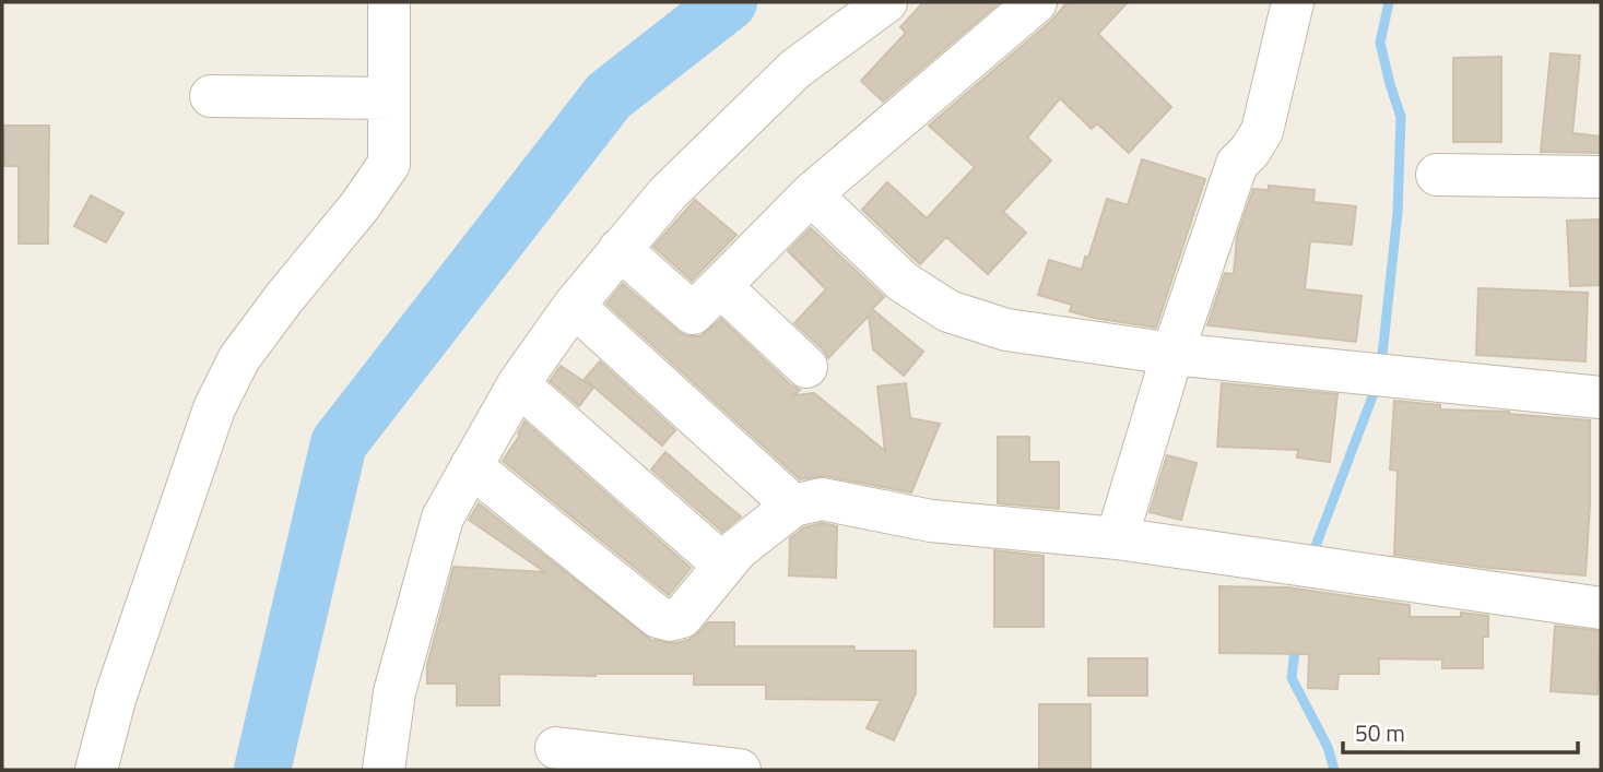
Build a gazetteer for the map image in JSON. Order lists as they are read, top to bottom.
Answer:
{
  "scale_bar": "50 m"
}
